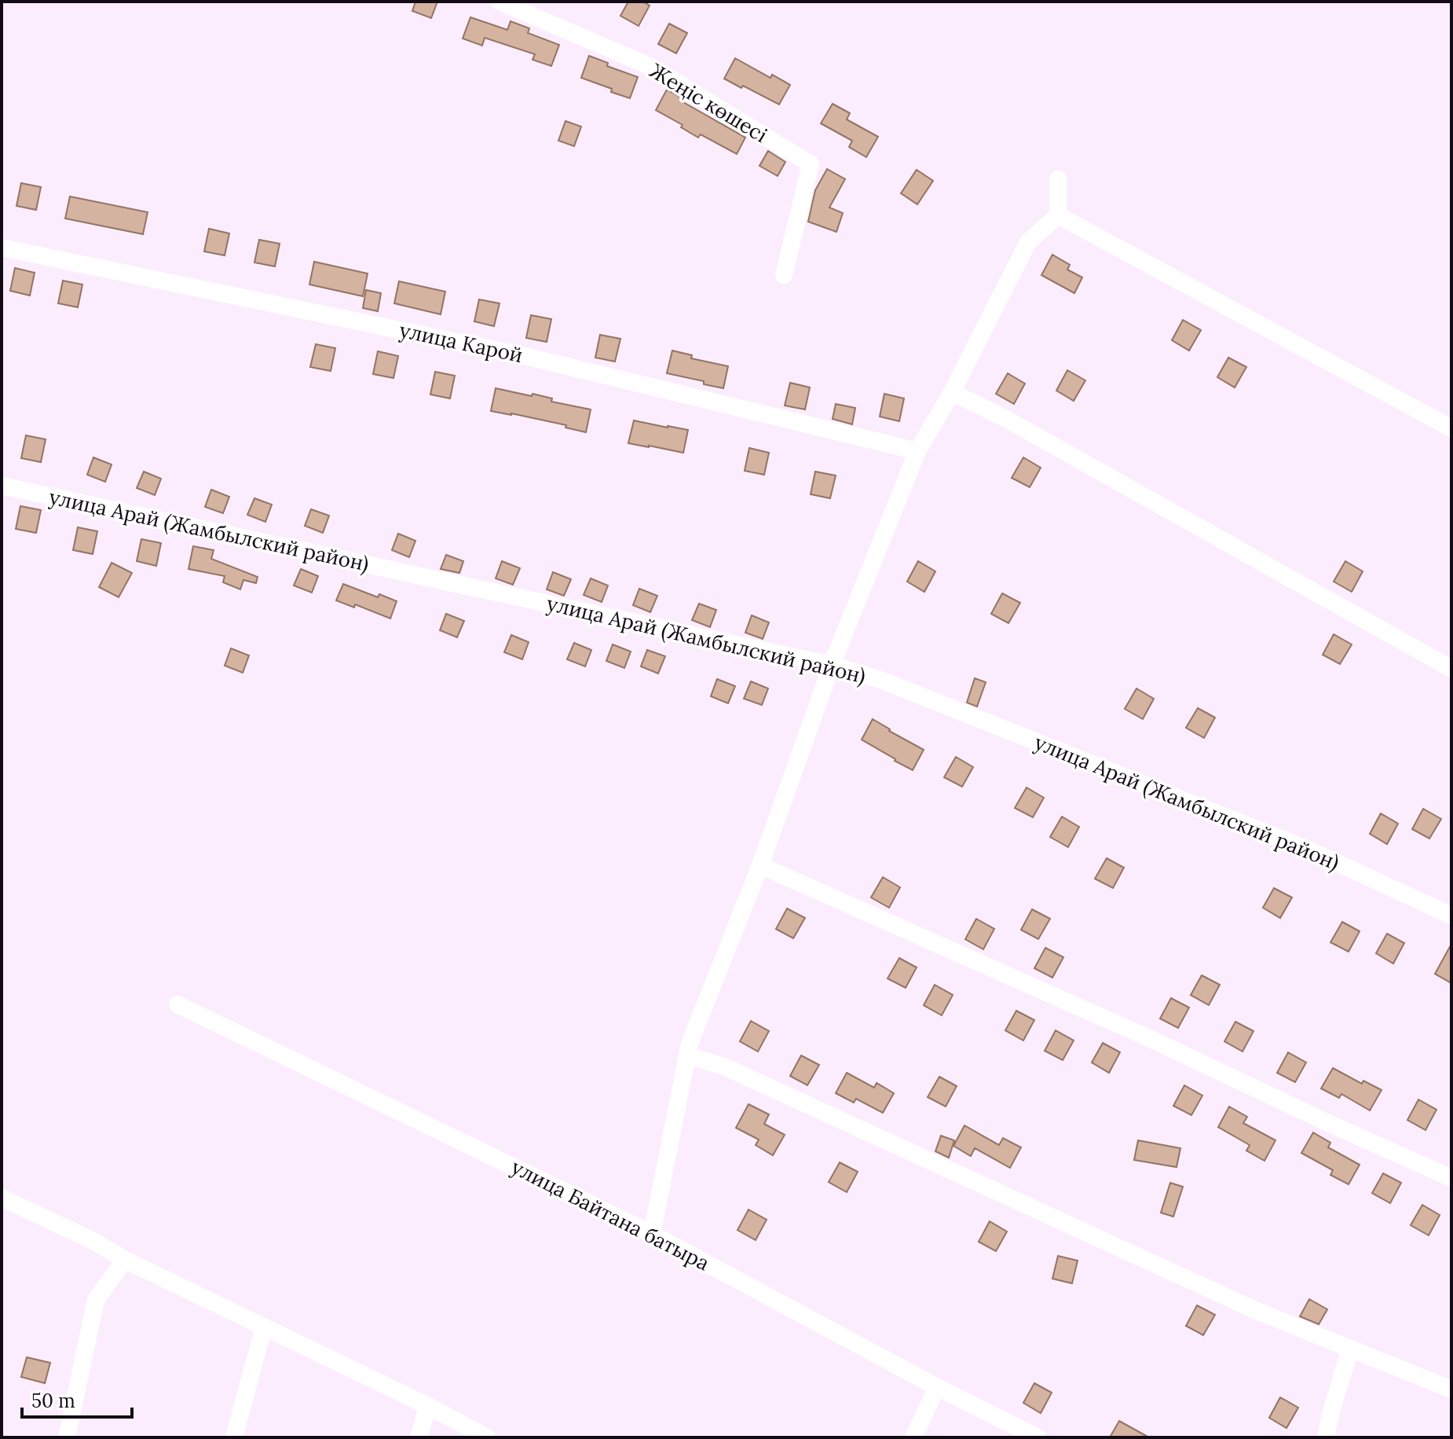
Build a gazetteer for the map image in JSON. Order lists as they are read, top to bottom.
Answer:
{
  "streets": {
    "street": [
      "Жеңіс көшесі",
      "улица Карой",
      "улица Арай (Жамбылский район)",
      "улица Байтана батыра"
    ]
  },
  "scale_bar": "50 m"
}
